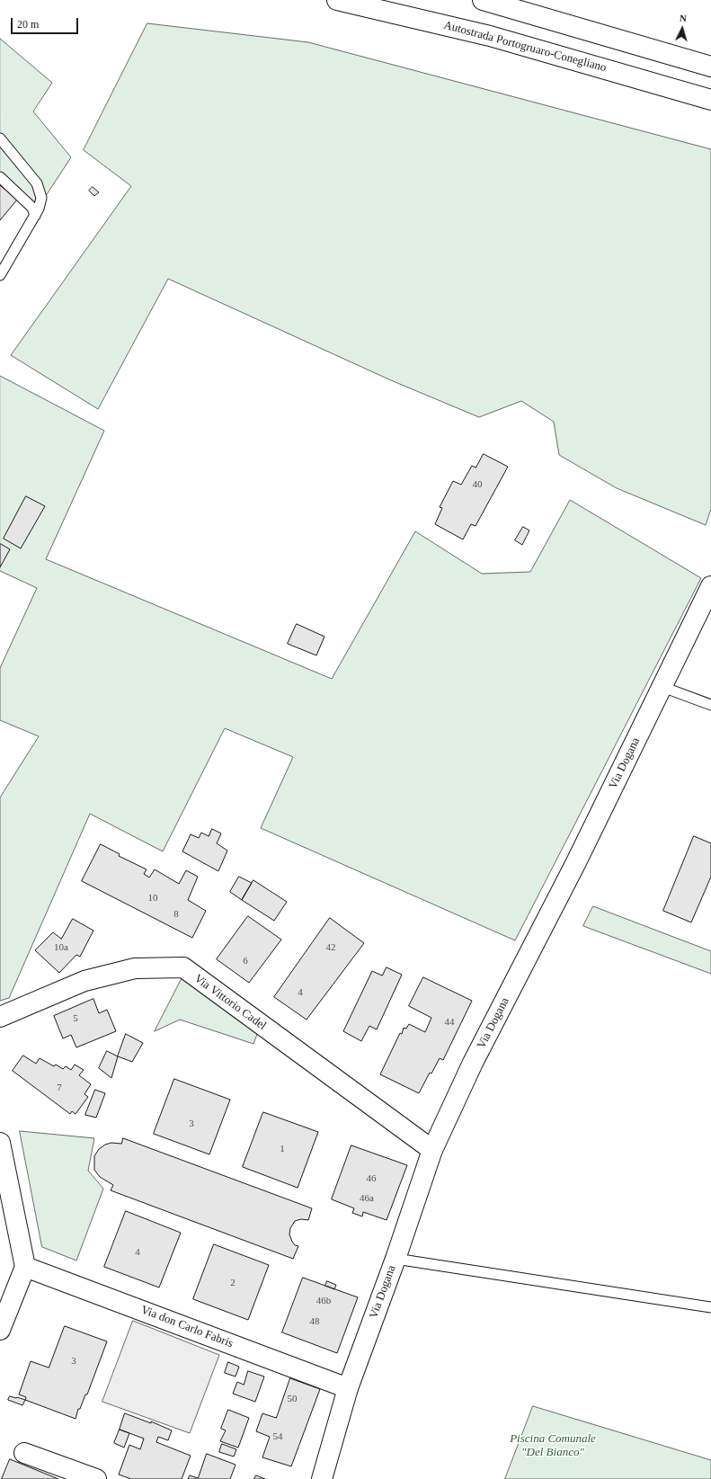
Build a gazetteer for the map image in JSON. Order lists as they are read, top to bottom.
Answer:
{
  "streets": {
    "main road": [
      "Autostrada Portogruaro-Conegliano",
      "Via Dogana",
      "Via Vittorio Cadel",
      "Via don Carlo Fabris"
    ]
  },
  "crossings": [
    ["Via Dogana", "Via Vittorio Cadel"],
    ["Via Dogana", "Via don Carlo Fabris"]
  ],
  "parks": ["Piscina Comunale \"Del Bianco\""],
  "house_numbers": [
    "40",
    "10",
    "8",
    "10a",
    "42",
    "6",
    "4",
    "5",
    "44",
    "7",
    "3",
    "1",
    "46",
    "46a",
    "4",
    "2",
    "46b",
    "48",
    "3",
    "50",
    "54"
  ],
  "scale_bar": "20 m",
  "north": "top"
}
